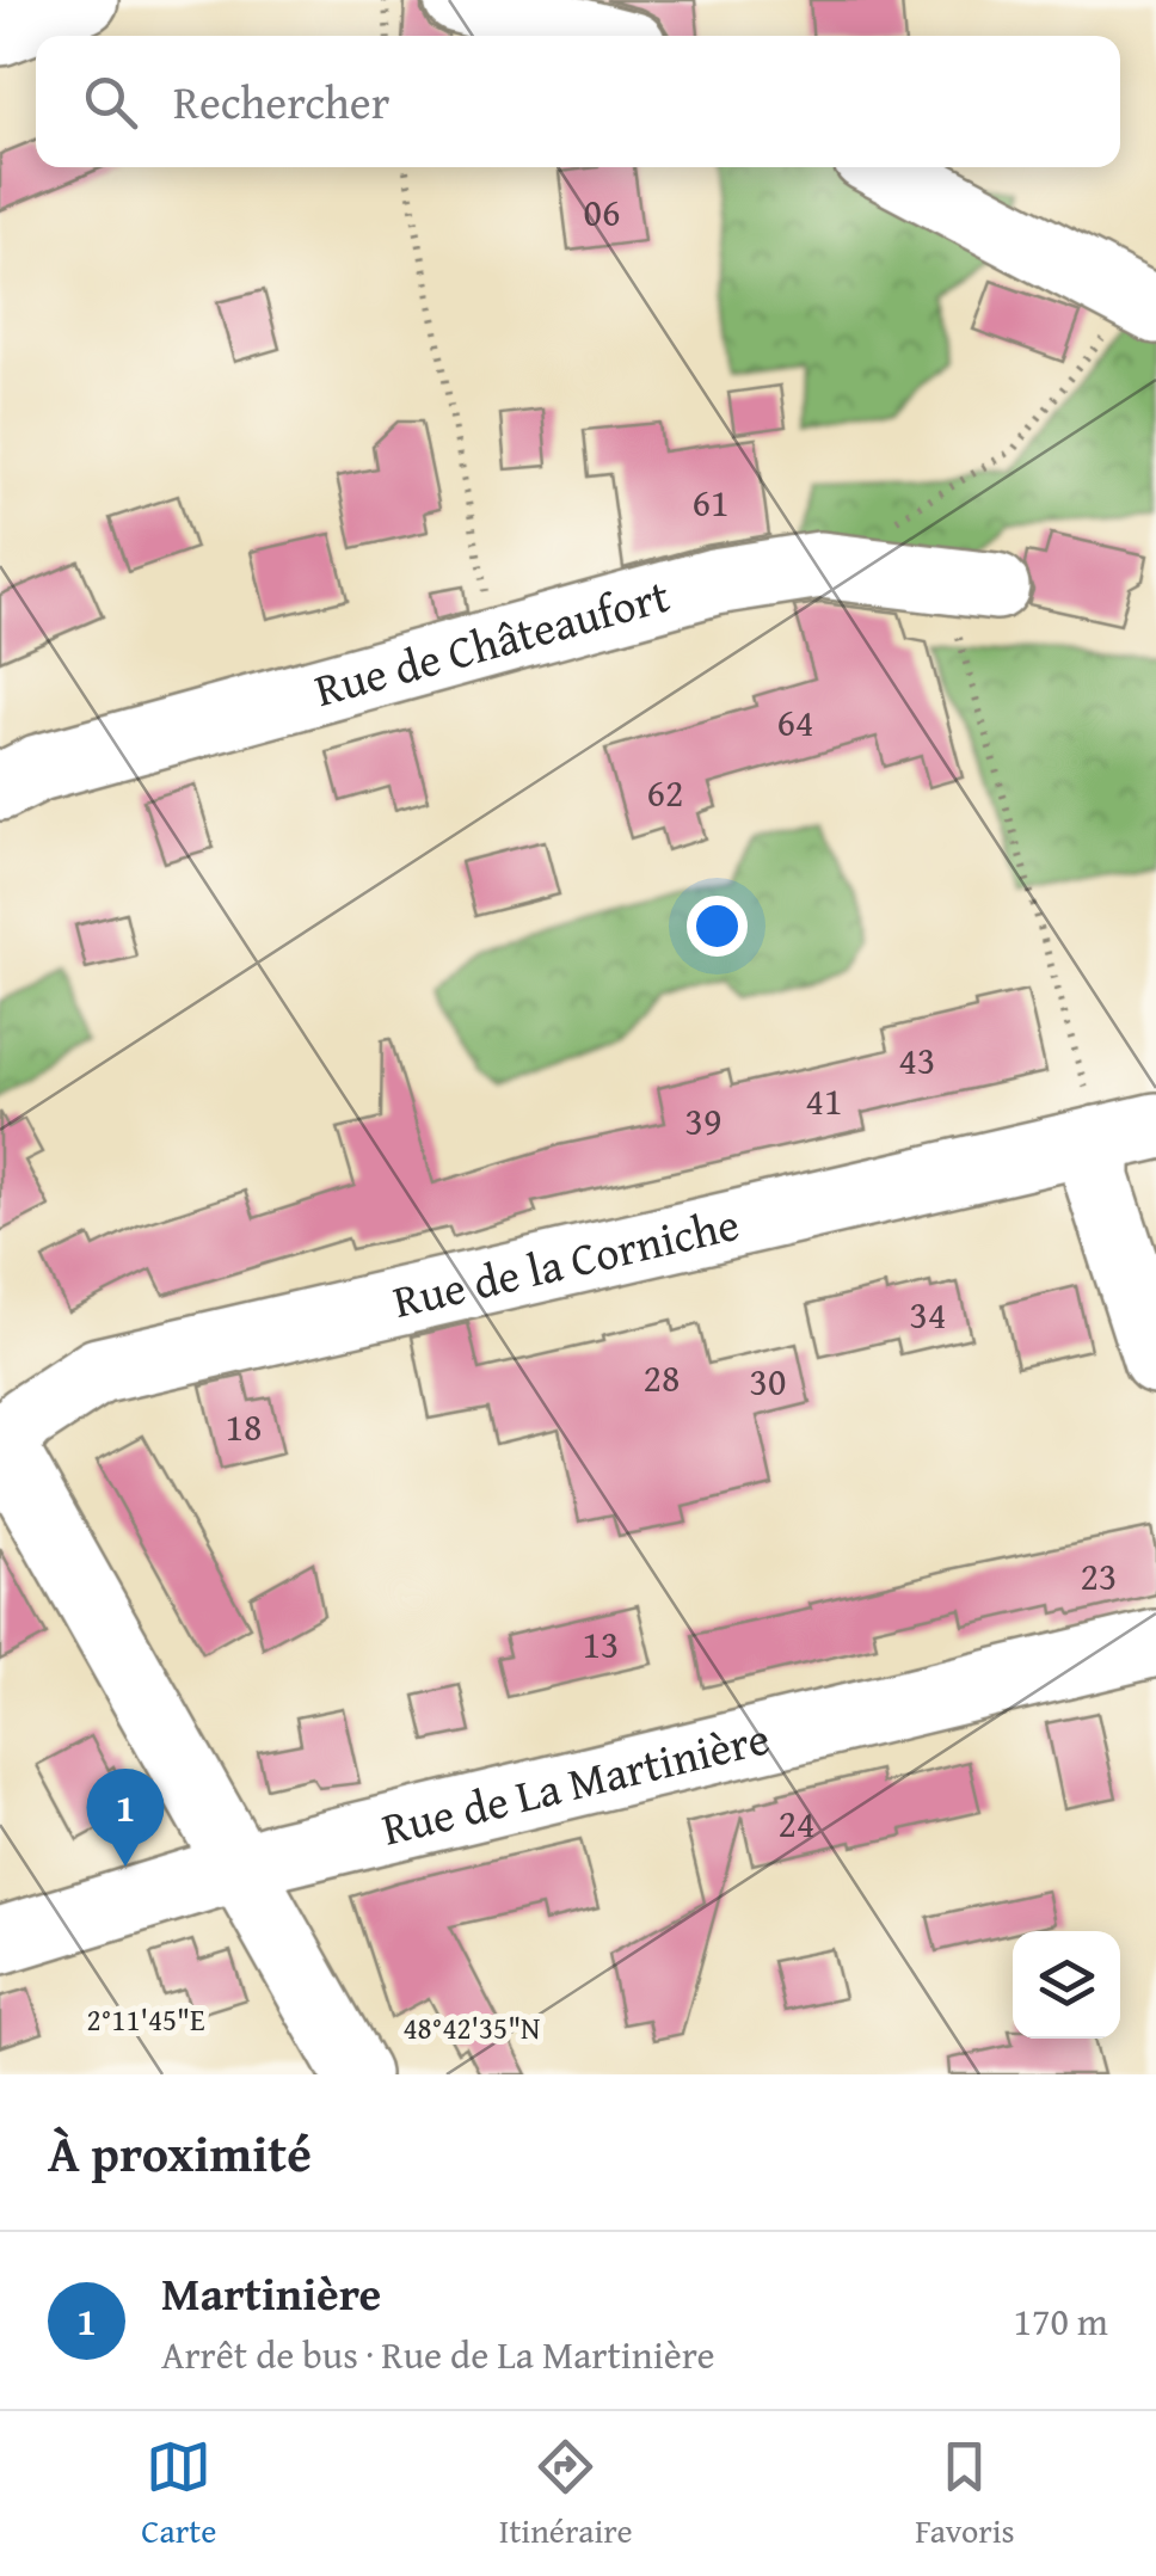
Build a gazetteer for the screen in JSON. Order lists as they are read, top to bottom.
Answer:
{
  "streets": {
    "street": ["Rue de Châteaufort", "Rue de la Corniche", "Rue de La Martinière"]
  },
  "house_numbers": [
    "06",
    "61",
    "64",
    "62",
    "43",
    "41",
    "39",
    "34",
    "28",
    "30",
    "18",
    "23",
    "13",
    "24"
  ],
  "page": {
    "search": "Rechercher",
    "pins": "1",
    "heading": "À proximité",
    "list": [
      {
        "mark": "1",
        "name": "Martinière",
        "note": "Arrêt de bus · Rue de La Martinière",
        "value": "170 m"
      }
    ],
    "nav": ["Carte", "Itinéraire", "Favoris"]
  },
  "coordinates": ["2°11'45\"E", "48°42'35\"N"]
}
